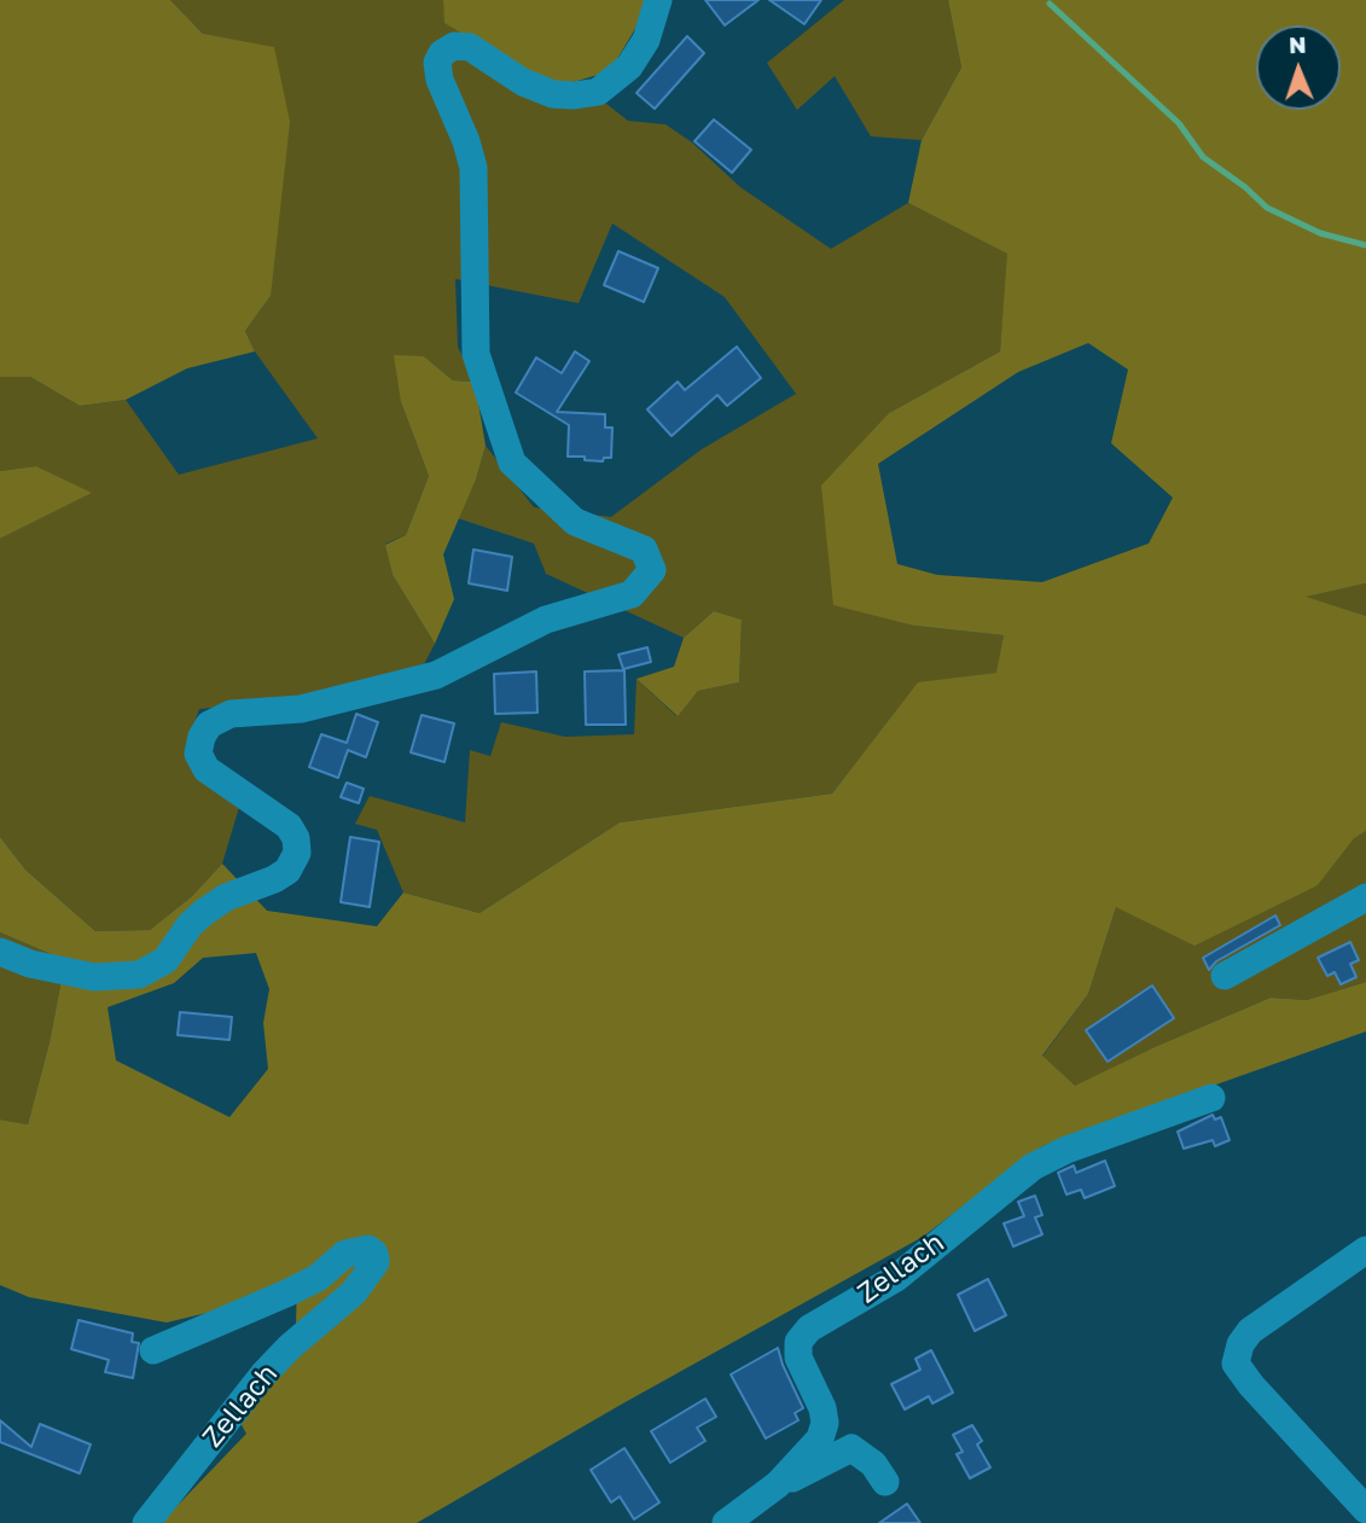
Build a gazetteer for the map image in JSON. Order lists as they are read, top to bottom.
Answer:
{
  "streets": {
    "street": ["Zellach"]
  },
  "north": "top"
}
